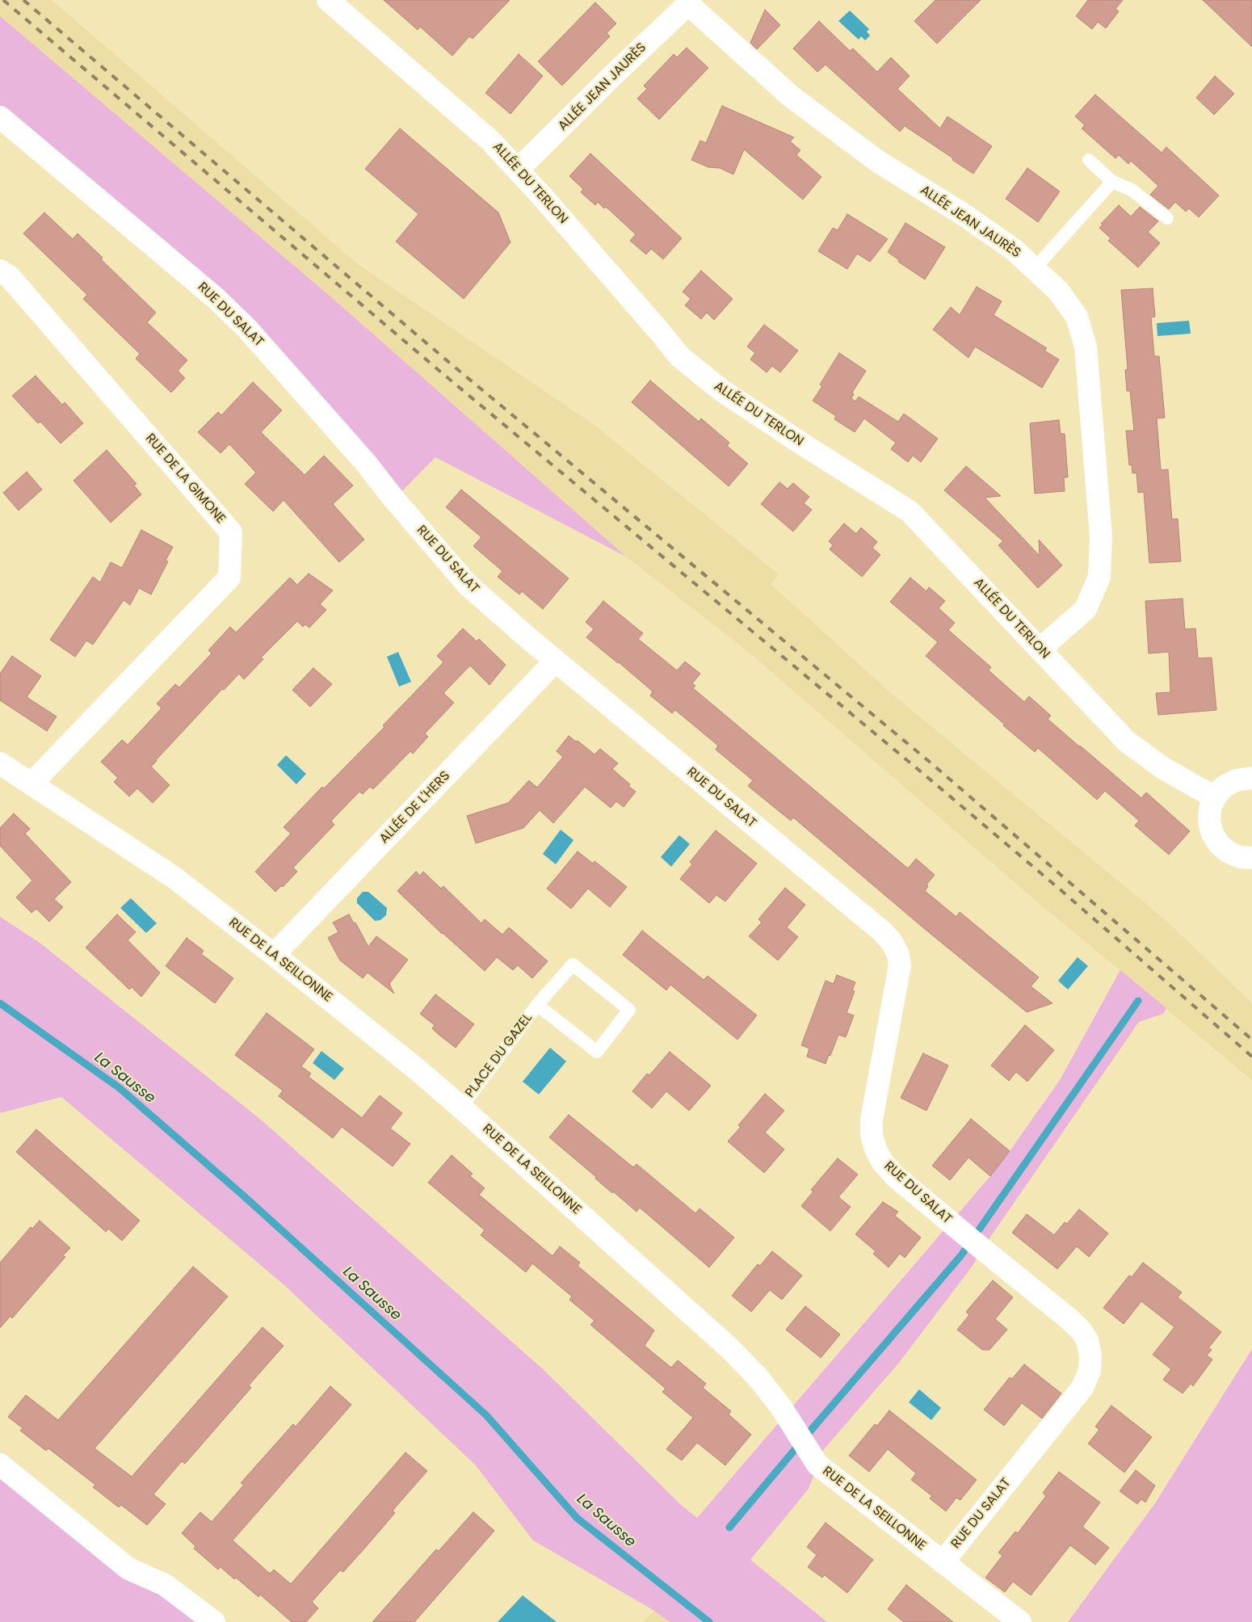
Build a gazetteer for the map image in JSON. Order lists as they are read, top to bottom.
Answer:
{
  "streets": {
    "street": [
      "ALLÉE JEAN JAURÈS",
      "ALLÉE DU TERLON",
      "RUE DU SALAT",
      "RUE DE LA GIMONE",
      "ALLÉE DE L'HERS",
      "RUE DE LA SEILLONNE"
    ],
    "lane": ["PLACE DU GAZEL"]
  },
  "crossings": [
    ["ALLÉE JEAN JAURÈS", "ALLÉE DU TERLON"],
    ["RUE DU SALAT", "ALLÉE DE L'HERS"],
    ["RUE DU SALAT", "RUE DE LA SEILLONNE"],
    ["RUE DE LA GIMONE", "RUE DE LA SEILLONNE"],
    ["ALLÉE DE L'HERS", "RUE DE LA SEILLONNE"],
    ["RUE DE LA SEILLONNE", "PLACE DU GAZEL"]
  ],
  "water": ["La Sausse"]
}
